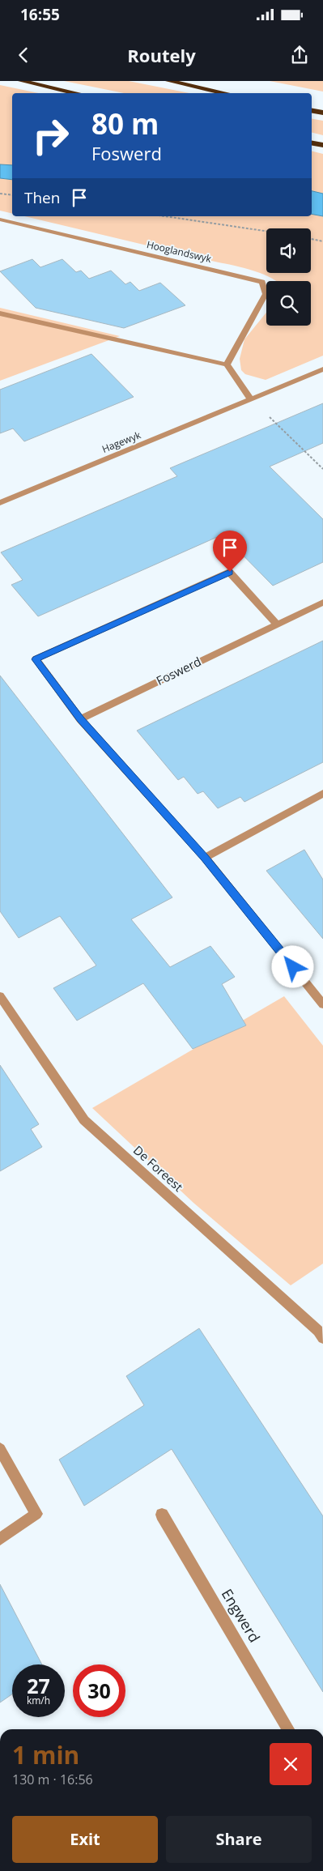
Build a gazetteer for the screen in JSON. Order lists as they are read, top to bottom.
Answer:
{
  "streets": {
    "street": [
      "Hooglandswyk",
      "Hagewyk",
      "Foswerd",
      "De Foreest",
      "Engwerd"
    ]
  },
  "page": {
    "status": "16:55",
    "header": "Routely",
    "turn": ["80 m", "Foswerd"],
    "then": "Then",
    "speed": "27 km/h",
    "limit": "30",
    "heading": ["1 min", "130 m · 16:56"],
    "buttons": ["Exit", "Share"]
  }
}
